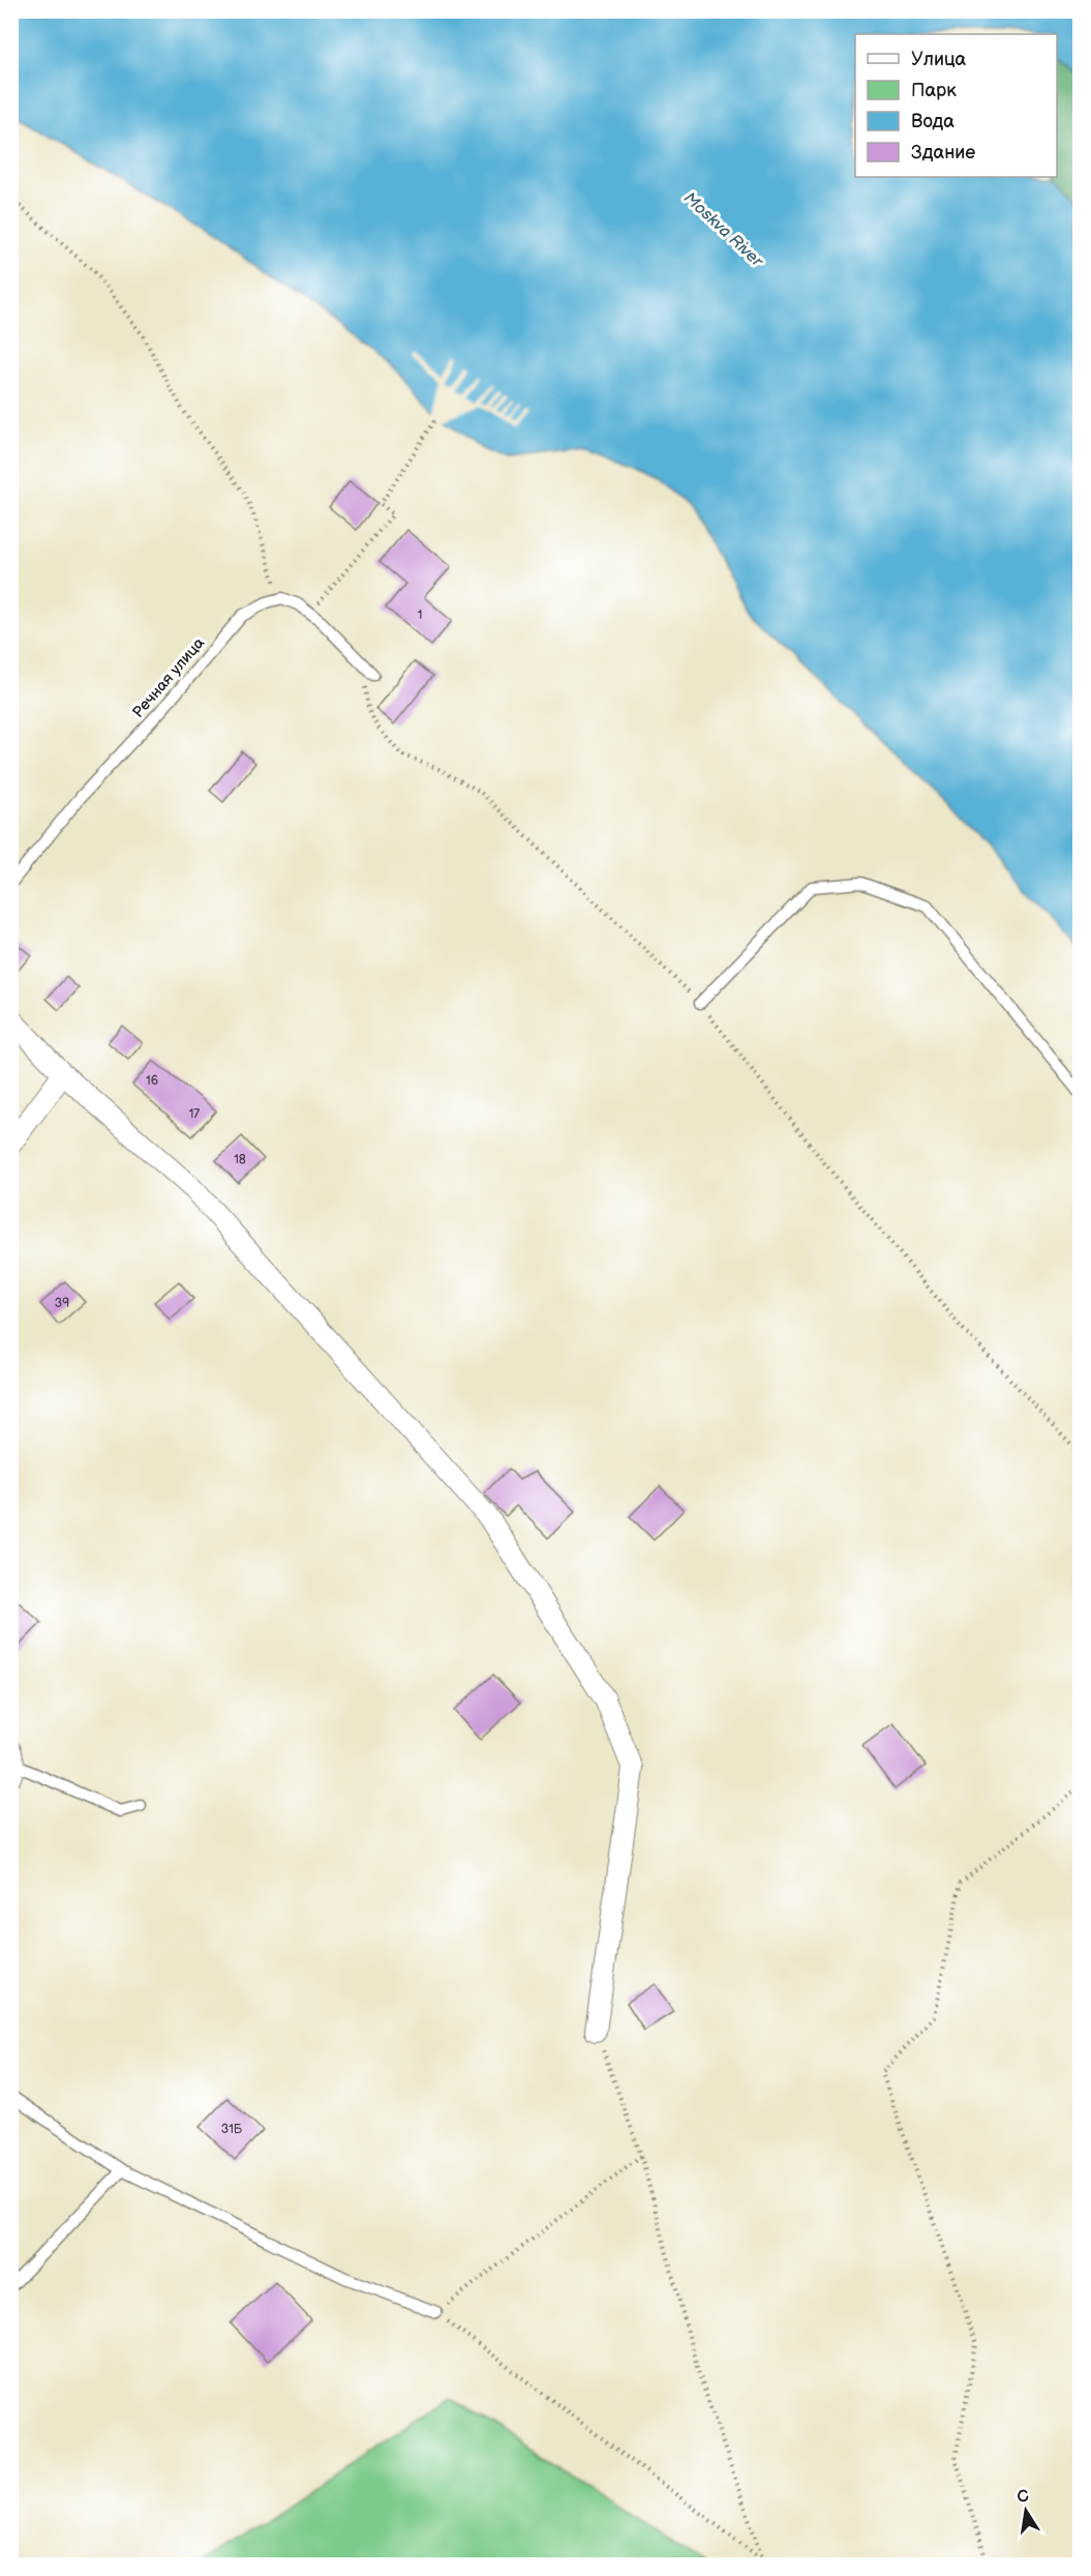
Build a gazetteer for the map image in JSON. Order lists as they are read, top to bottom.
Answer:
{
  "streets": {
    "lane": ["Речная улица"]
  },
  "water": ["Moskva River"],
  "house_numbers": [
    "1",
    "16",
    "17",
    "18",
    "39",
    "31Б"
  ],
  "legend": [
    "Улица",
    "Парк",
    "Вода",
    "Здание"
  ],
  "north": "top"
}
